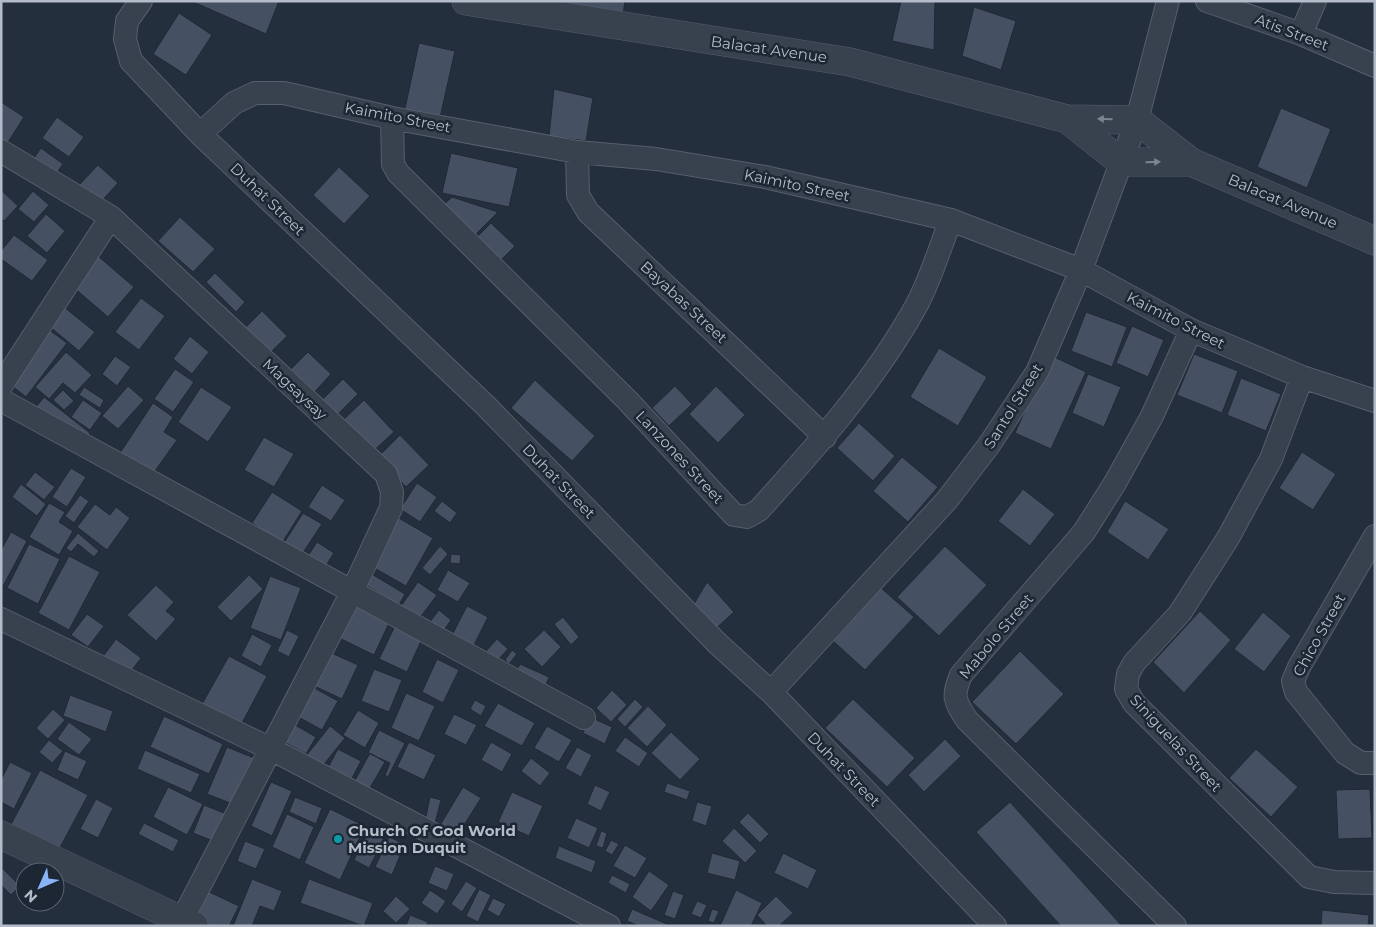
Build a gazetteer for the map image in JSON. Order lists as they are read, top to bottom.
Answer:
{
  "streets": {
    "street": [
      "Atis Street",
      "Balacat Avenue",
      "Kaimito Street",
      "Duhat Street",
      "Bayabas Street",
      "Magsaysay",
      "Santol Street",
      "Lanzones Street",
      "Chico Street",
      "Mabolo Street",
      "Siniguelas Street"
    ]
  },
  "crossings": [
    ["Balacat Avenue", "Santol Street"],
    ["Kaimito Street", "Duhat Street"],
    ["Kaimito Street", "Bayabas Street"],
    ["Kaimito Street", "Santol Street"],
    ["Kaimito Street", "Lanzones Street"],
    ["Kaimito Street", "Mabolo Street"],
    ["Kaimito Street", "Siniguelas Street"],
    ["Duhat Street", "Santol Street"],
    ["Bayabas Street", "Lanzones Street"]
  ],
  "places": ["Church Of God World Mission Duquit"],
  "north": "bottom left"
}
